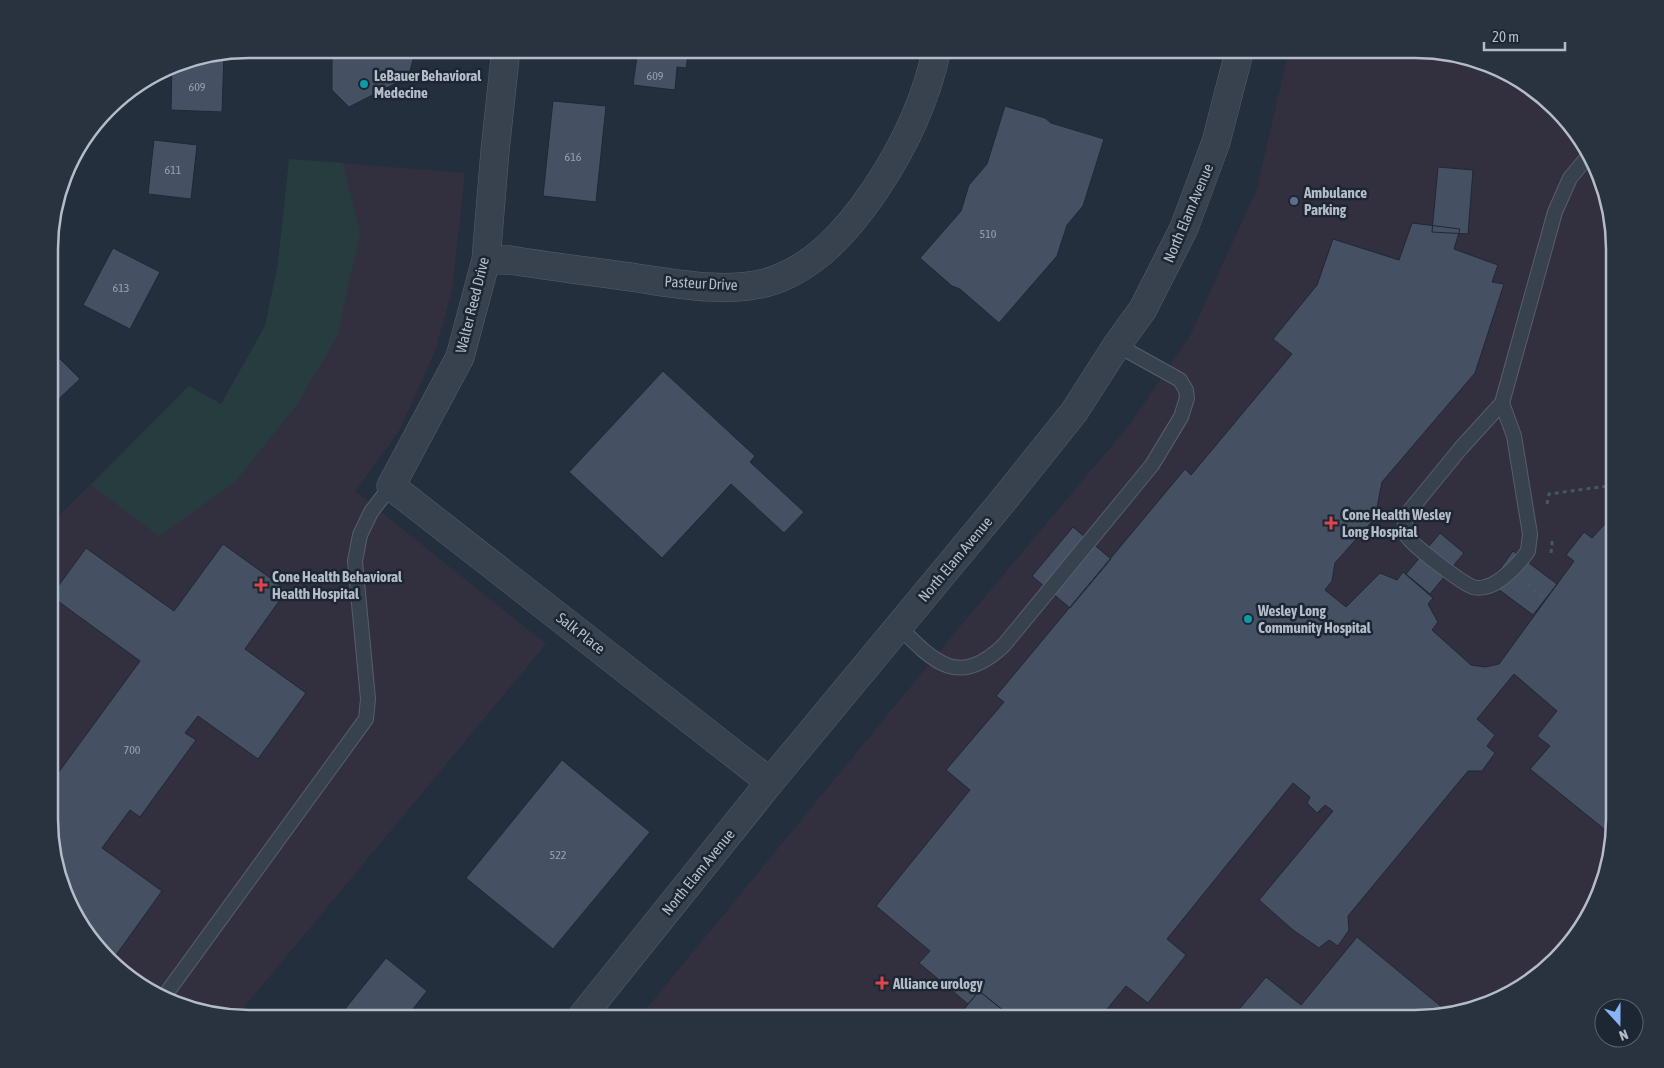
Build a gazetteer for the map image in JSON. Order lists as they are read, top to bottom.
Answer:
{
  "streets": {
    "street": [
      "North Elam Avenue",
      "Pasteur Drive",
      "Walter Reed Drive",
      "Salk Place"
    ]
  },
  "crossings": [
    ["North Elam Avenue", "Salk Place"],
    ["Pasteur Drive", "Walter Reed Drive"],
    ["Walter Reed Drive", "Salk Place"]
  ],
  "places": {
    "other": ["LeBauer Behavioral Medecine", "Ambulance Parking", "Wesley Long Community Hospital"],
    "health": ["Cone Health Wesley Long Hospital", "Cone Health Behavioral Health Hospital", "Alliance urology"]
  },
  "house_numbers": [
    "609",
    "609",
    "616",
    "611",
    "510",
    "613",
    "700",
    "522"
  ],
  "scale_bar": "20 m",
  "north": "bottom"
}
